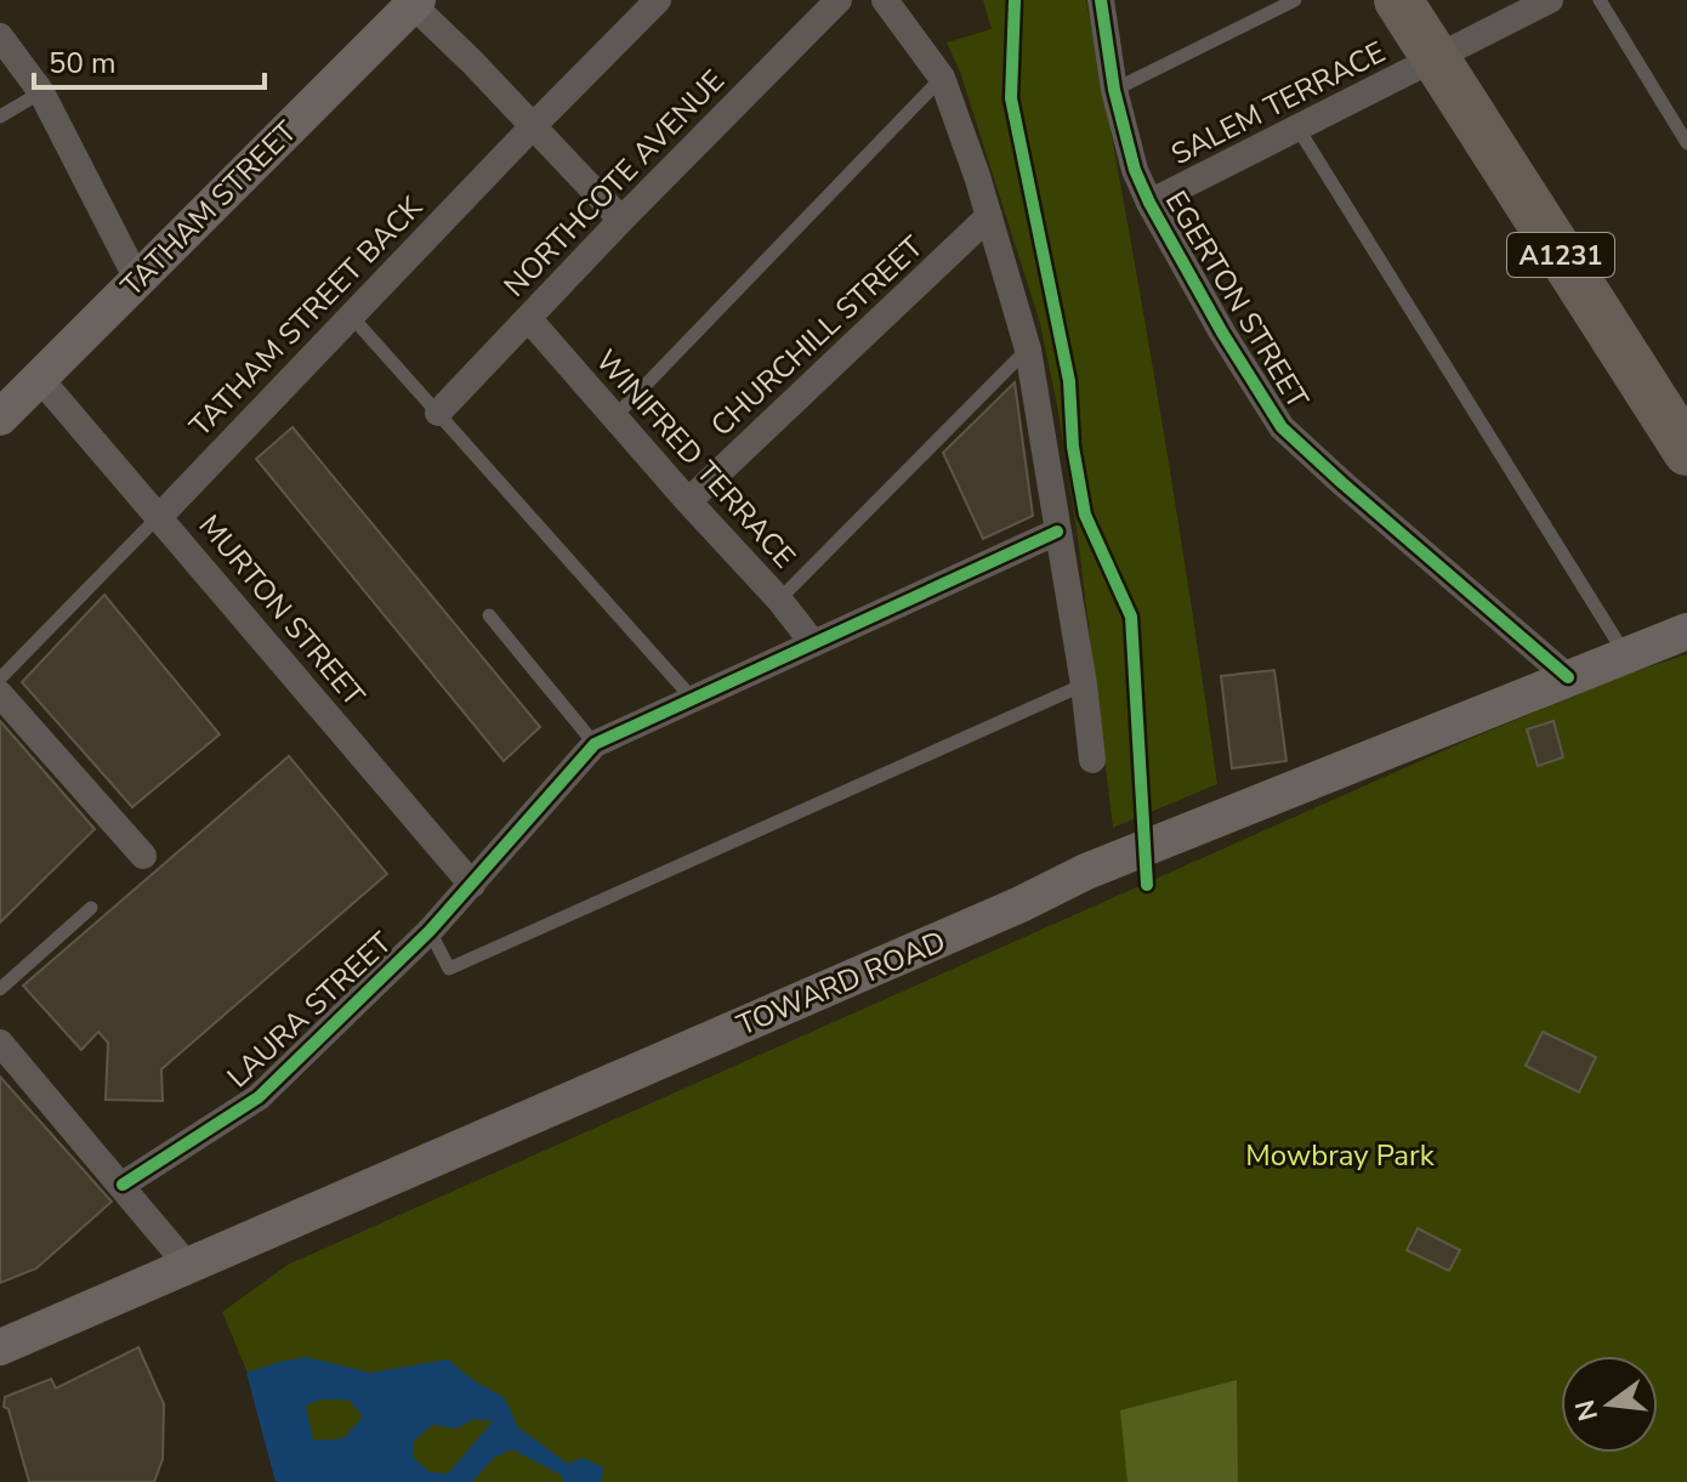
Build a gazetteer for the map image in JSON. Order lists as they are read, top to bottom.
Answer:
{
  "streets": {
    "highway": ["A1231"],
    "main road": ["TATHAM STREET", "TOWARD ROAD"],
    "street": [
      "SALEM TERRACE",
      "NORTHCOTE AVENUE",
      "EGERTON STREET",
      "TATHAM STREET BACK",
      "CHURCHILL STREET",
      "WINIFRED TERRACE",
      "MURTON STREET",
      "LAURA STREET"
    ]
  },
  "crossings": [
    ["SALEM TERRACE", "A1231"],
    ["SALEM TERRACE", "EGERTON STREET"],
    ["NORTHCOTE AVENUE", "WINIFRED TERRACE"],
    ["TATHAM STREET", "MURTON STREET"],
    ["EGERTON STREET", "TOWARD ROAD"],
    ["TATHAM STREET BACK", "MURTON STREET"],
    ["CHURCHILL STREET", "WINIFRED TERRACE"],
    ["MURTON STREET", "LAURA STREET"]
  ],
  "parks": ["Mowbray Park"],
  "scale_bar": "50 m",
  "north": "left"
}
